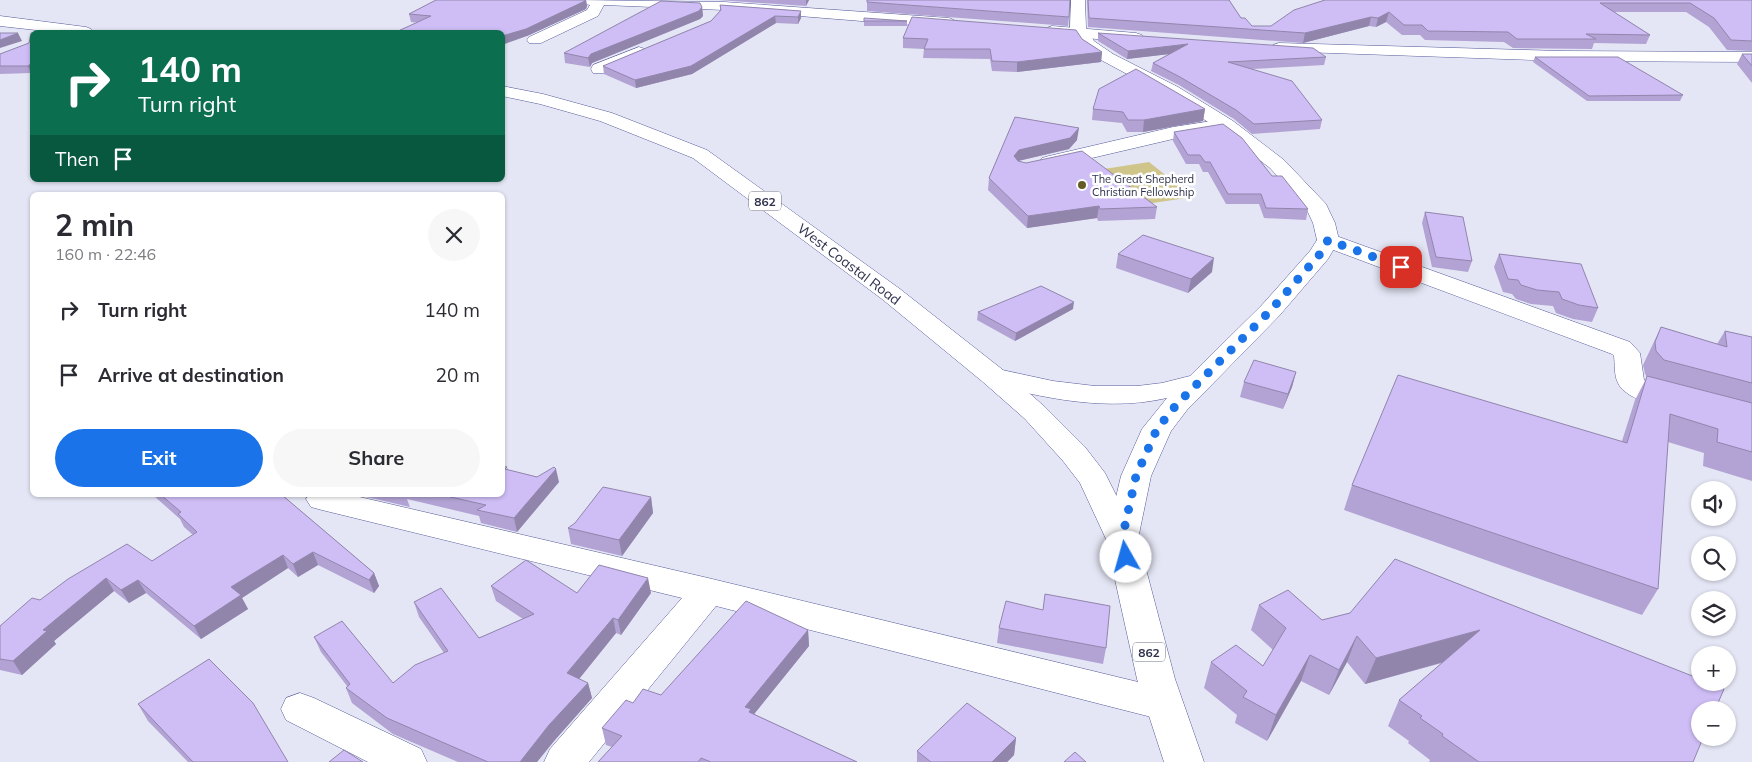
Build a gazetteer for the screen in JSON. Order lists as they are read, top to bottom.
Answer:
{
  "streets": {
    "street": ["862", "West Coastal Road"]
  },
  "crossings": [
    ["862", "West Coastal Road"]
  ],
  "places": ["The Great Shepherd Christian Fellowship"],
  "page": {
    "turn": ["140 m", "Turn right"],
    "then": "Then",
    "heading": ["2 min", "160 m · 22:46"],
    "list": [
      {
        "name": "Turn right",
        "value": "140 m"
      },
      {
        "name": "Arrive at destination",
        "value": "20 m"
      }
    ],
    "buttons": ["Exit", "Share"],
    "map_buttons": ["+", "−"]
  }
}
